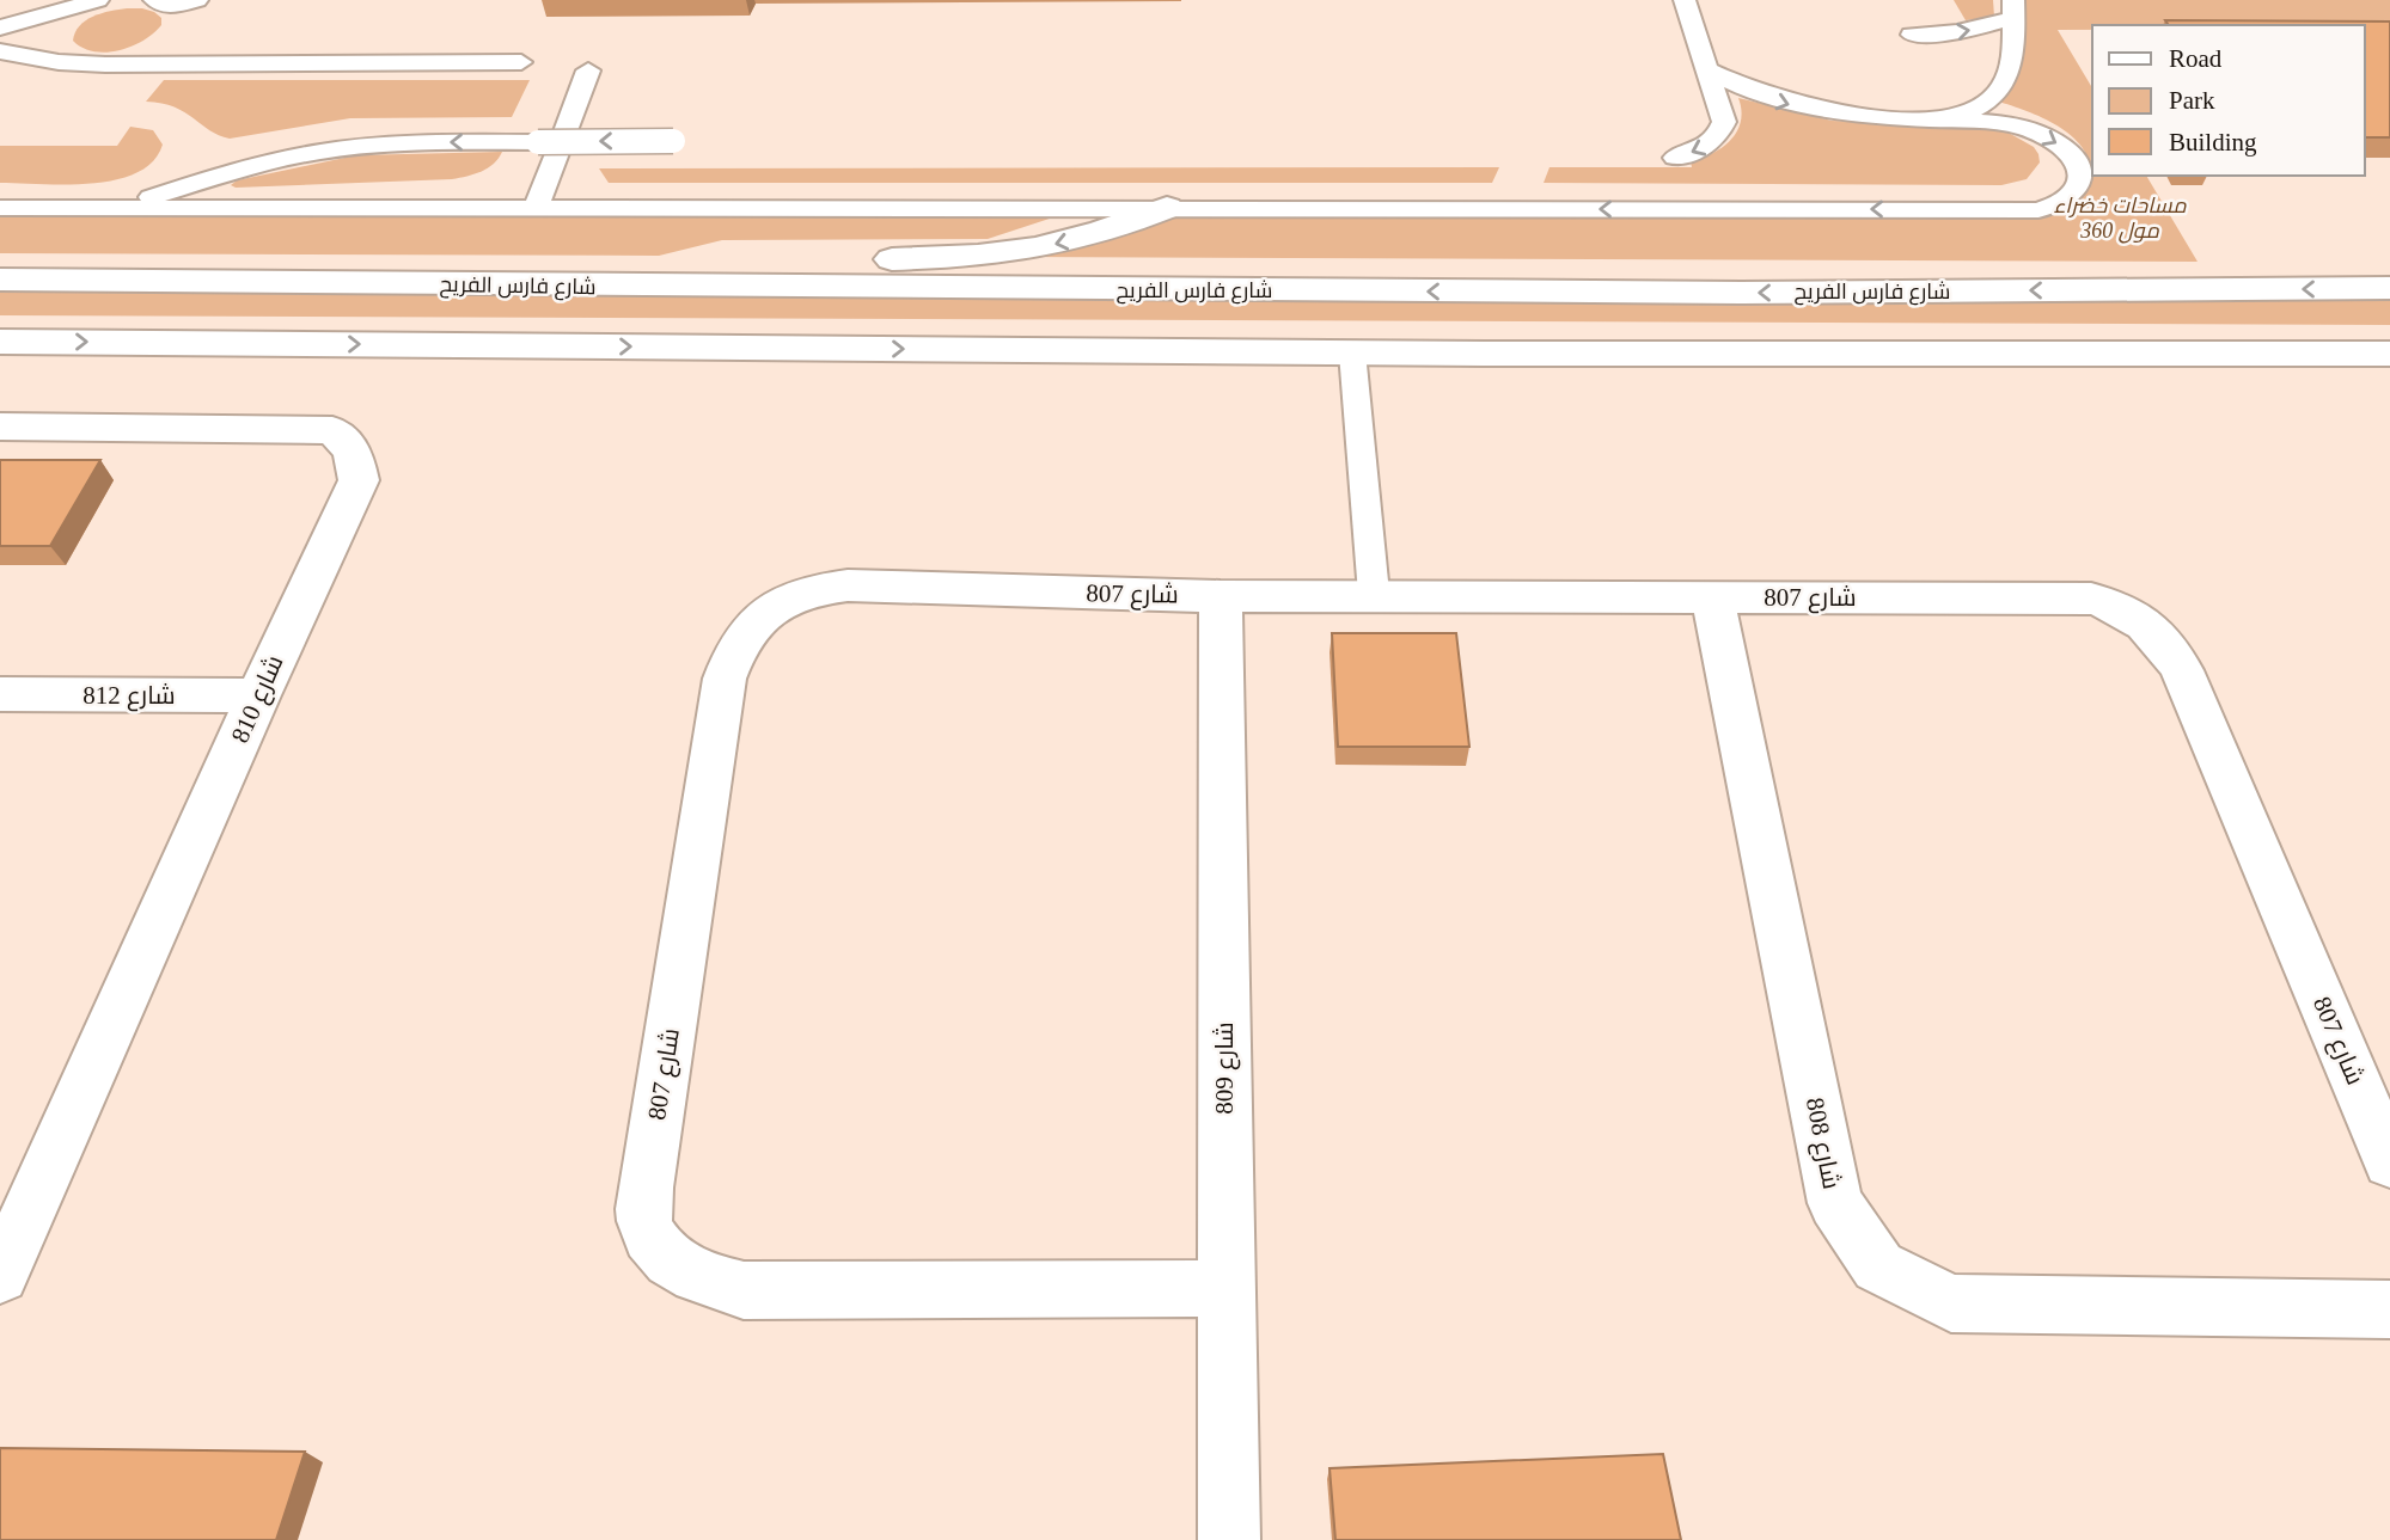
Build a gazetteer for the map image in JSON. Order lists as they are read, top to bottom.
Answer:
{
  "streets": {
    "street": [
      "شارع فارس الفريح",
      "شارع 807",
      "شارع 812",
      "شارع 810",
      "شارع 809",
      "شارع 808"
    ]
  },
  "crossings": [
    ["شارع 807", "شارع 809"],
    ["شارع 807", "شارع 808"],
    ["شارع 812", "شارع 810"]
  ],
  "parks": ["مساحات خضراء 360 مول"],
  "legend": ["Road", "Park", "Building"]
}
